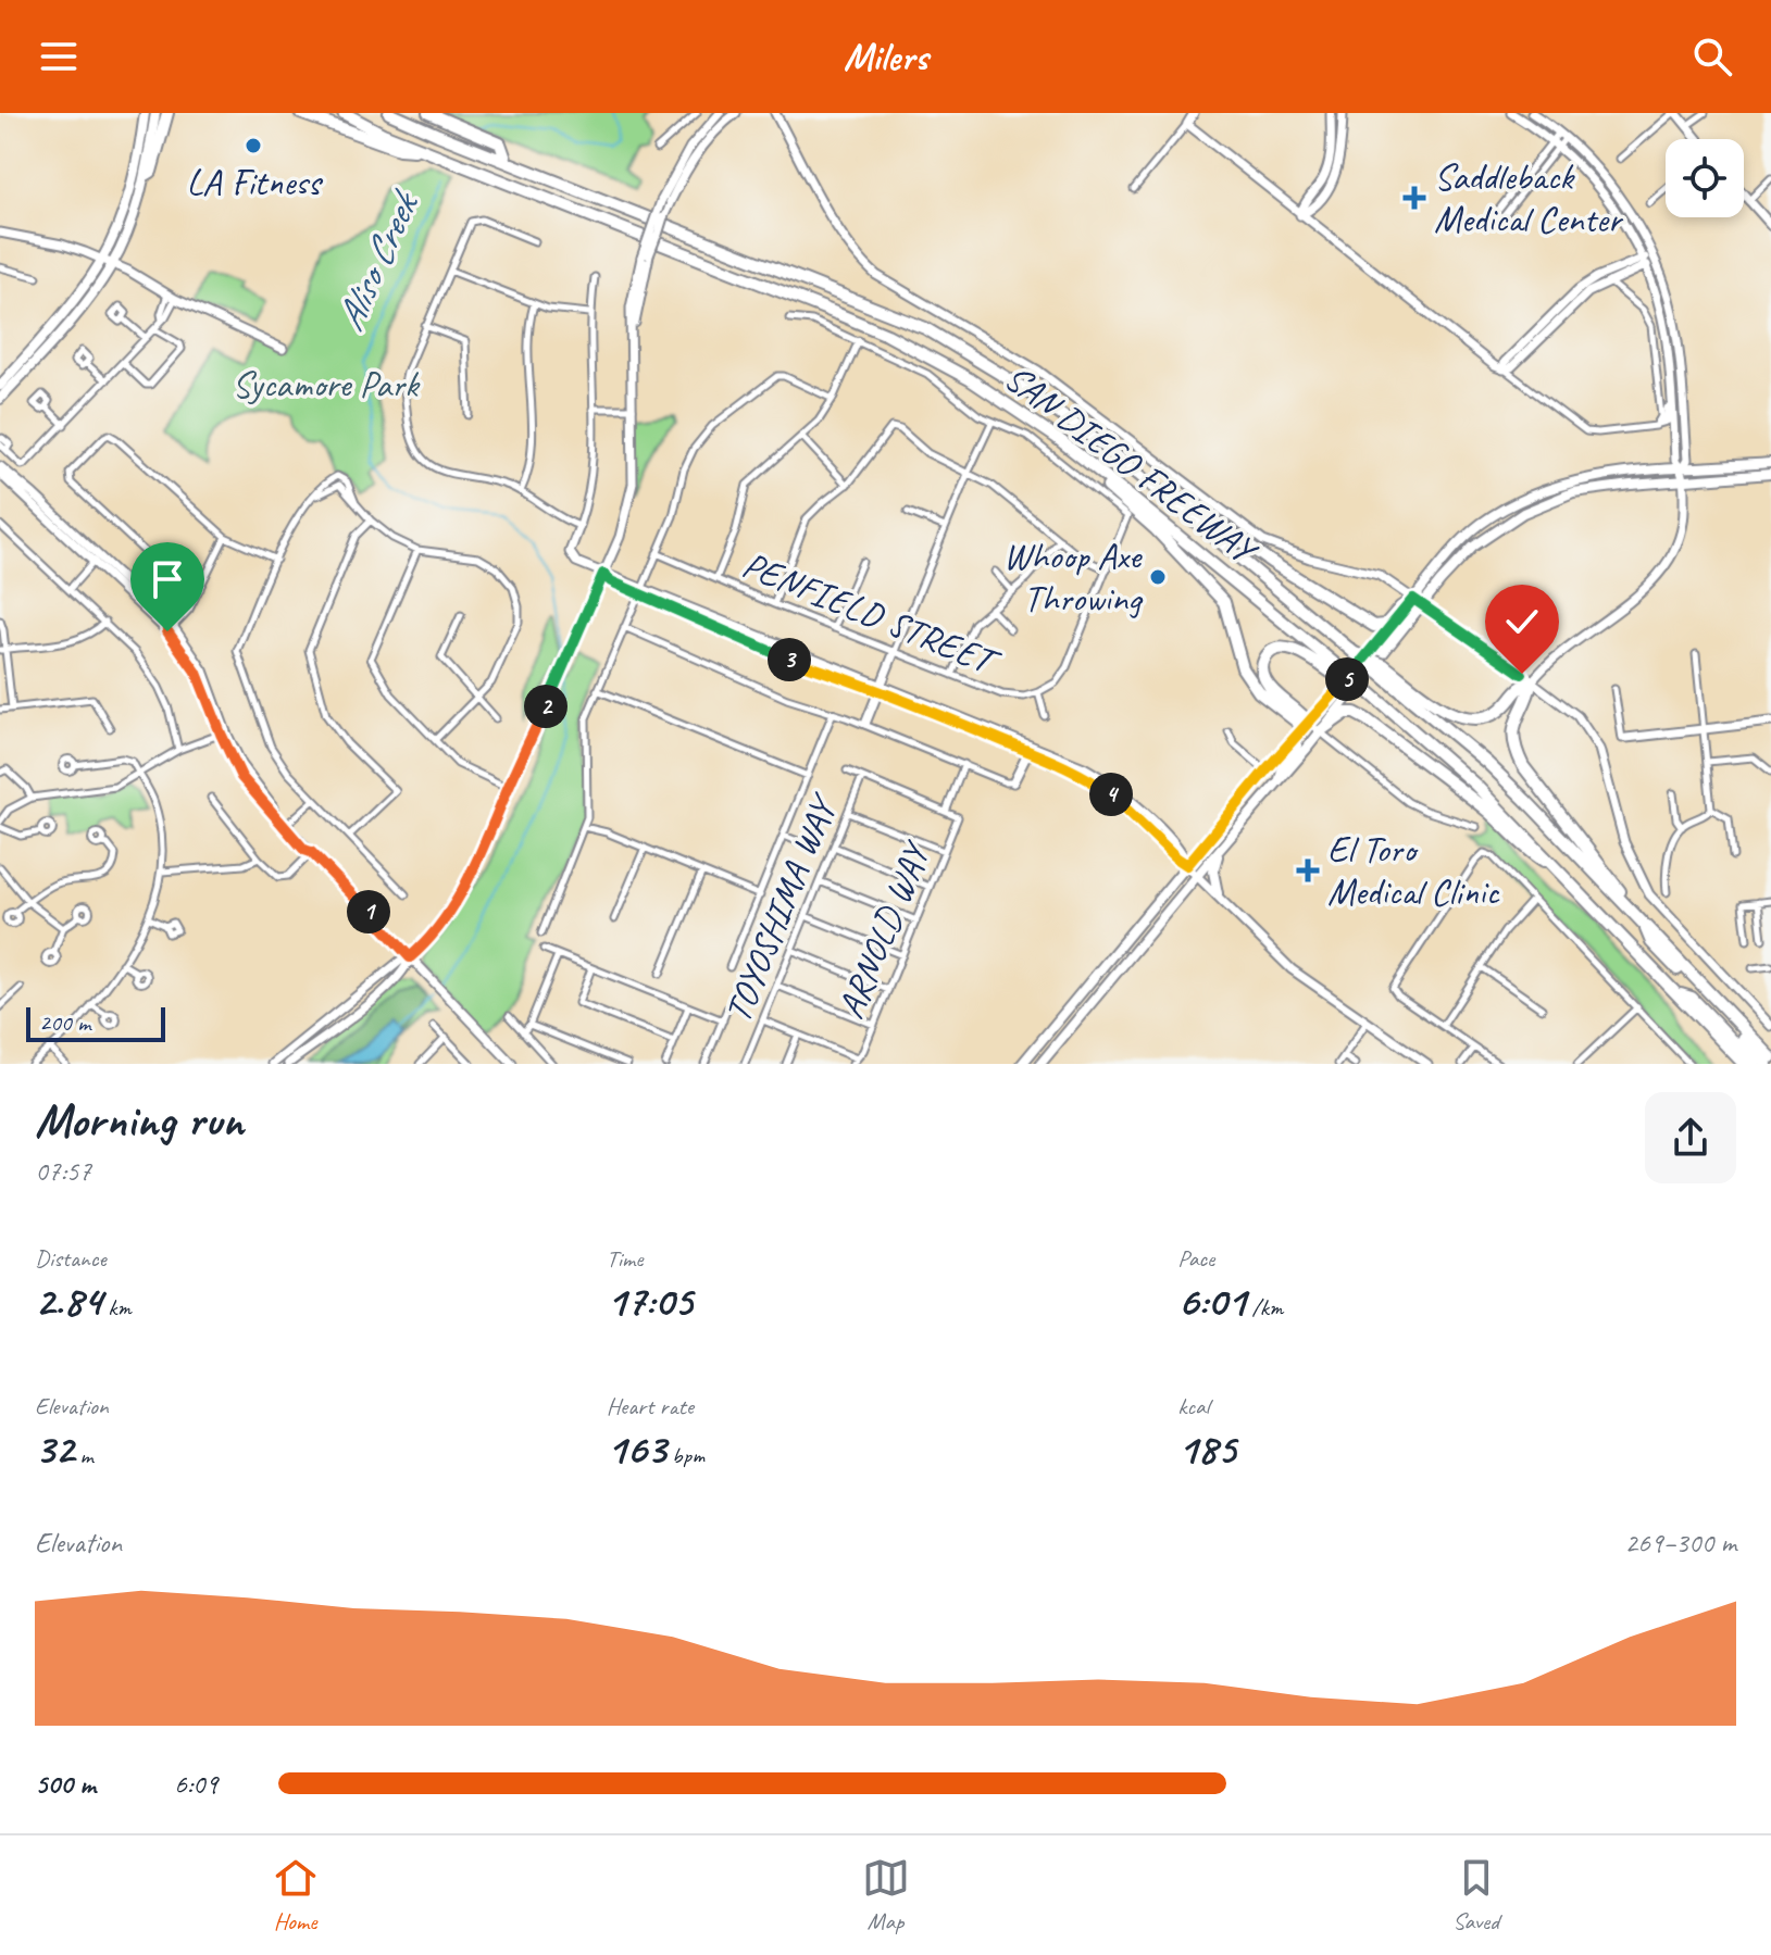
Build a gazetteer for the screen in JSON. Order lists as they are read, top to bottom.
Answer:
{
  "streets": {
    "highway": ["SAN DIEGO FREEWAY"],
    "street": ["PENFIELD STREET", "TOYOSHIMA WAY", "ARNOLD WAY"]
  },
  "water": ["Aliso Creek"],
  "parks": ["Sycamore Park"],
  "places": {
    "other": ["LA Fitness", "Whoop Axe Throwing"],
    "health": ["Saddleback Medical Center", "El Toro Medical Clinic"]
  },
  "scale_bar": "200 m",
  "page": {
    "header": "Milers",
    "pins": [
      "3",
      "5",
      "2",
      "4",
      "1"
    ],
    "scale": "200 m",
    "heading": ["Morning run", "07:57"],
    "stats": [
      ["Distance", "2.84 km"],
      ["Time", "17:05"],
      ["Pace", "6:01 /km"],
      ["Elevation", "32 m"],
      ["Heart rate", "163 bpm"],
      ["kcal", "185"]
    ],
    "chart": ["Elevation", "269–300 m"],
    "list": [
      {
        "name": "500 m",
        "note": "6:09"
      }
    ],
    "tabs": ["Home", "Map", "Saved"]
  }
}
